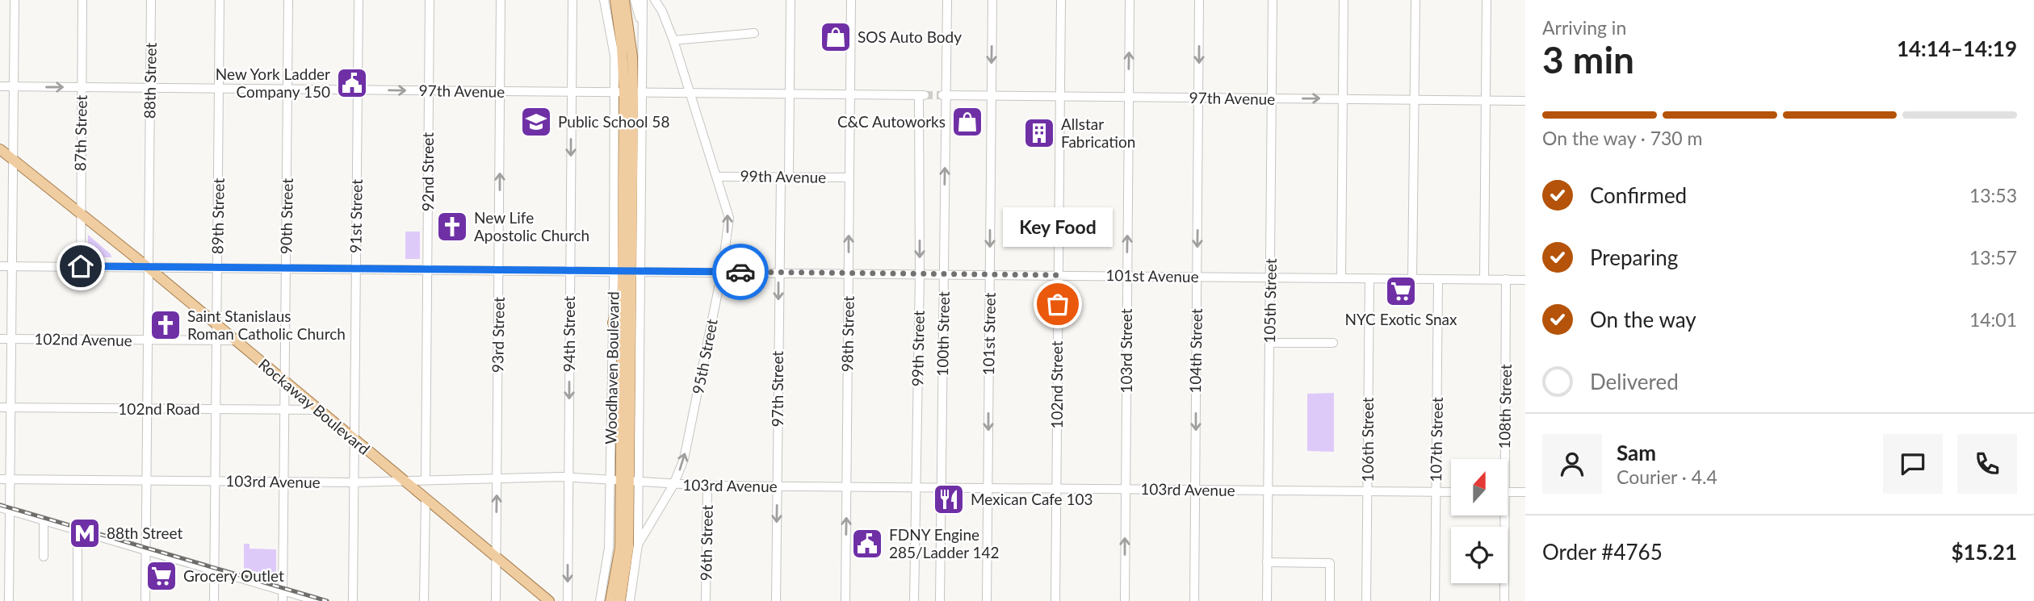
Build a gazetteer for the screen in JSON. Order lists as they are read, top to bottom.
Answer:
{
  "streets": {
    "main road": ["Woodhaven Boulevard", "Rockaway Boulevard"],
    "street": [
      "88th Street",
      "97th Avenue",
      "87th Street",
      "92nd Street",
      "99th Avenue",
      "89th Street",
      "90th Street",
      "91st Street",
      "101st Avenue",
      "105th Street",
      "94th Street",
      "98th Street",
      "100th Street",
      "101st Street",
      "93rd Street",
      "102nd Avenue",
      "99th Street",
      "103rd Street",
      "104th Street",
      "95th Street",
      "102nd Street",
      "97th Street",
      "108th Street",
      "102nd Road",
      "106th Street",
      "107th Street",
      "103rd Avenue",
      "96th Street"
    ]
  },
  "crossings": [
    ["88th Street", "97th Avenue"],
    ["88th Street", "101st Avenue"],
    ["88th Street", "102nd Avenue"],
    ["88th Street", "Rockaway Boulevard"],
    ["88th Street", "102nd Road"],
    ["88th Street", "103rd Avenue"],
    ["97th Avenue", "87th Street"],
    ["97th Avenue", "92nd Street"],
    ["97th Avenue", "89th Street"],
    ["97th Avenue", "90th Street"],
    ["97th Avenue", "91st Street"],
    ["97th Avenue", "105th Street"],
    ["97th Avenue", "94th Street"],
    ["97th Avenue", "98th Street"],
    ["97th Avenue", "100th Street"],
    ["97th Avenue", "101st Street"],
    ["97th Avenue", "93rd Street"],
    ["97th Avenue", "99th Street"],
    ["97th Avenue", "103rd Street"],
    ["97th Avenue", "104th Street"],
    ["97th Avenue", "95th Street"],
    ["97th Avenue", "Woodhaven Boulevard"],
    ["97th Avenue", "102nd Street"],
    ["97th Avenue", "97th Street"],
    ["87th Street", "101st Avenue"],
    ["87th Street", "Rockaway Boulevard"],
    ["92nd Street", "101st Avenue"],
    ["92nd Street", "103rd Avenue"],
    ["99th Avenue", "98th Street"],
    ["99th Avenue", "95th Street"],
    ["99th Avenue", "97th Street"],
    ["89th Street", "101st Avenue"],
    ["89th Street", "102nd Avenue"],
    ["89th Street", "Rockaway Boulevard"],
    ["89th Street", "102nd Road"],
    ["89th Street", "103rd Avenue"],
    ["90th Street", "101st Avenue"],
    ["90th Street", "Rockaway Boulevard"],
    ["90th Street", "102nd Road"],
    ["90th Street", "103rd Avenue"],
    ["91st Street", "101st Avenue"],
    ["91st Street", "Rockaway Boulevard"],
    ["91st Street", "103rd Avenue"],
    ["101st Avenue", "105th Street"],
    ["101st Avenue", "94th Street"],
    ["101st Avenue", "98th Street"],
    ["101st Avenue", "100th Street"],
    ["101st Avenue", "101st Street"],
    ["101st Avenue", "93rd Street"],
    ["101st Avenue", "99th Street"],
    ["101st Avenue", "103rd Street"],
    ["101st Avenue", "104th Street"],
    ["101st Avenue", "95th Street"],
    ["101st Avenue", "Woodhaven Boulevard"],
    ["101st Avenue", "102nd Street"],
    ["101st Avenue", "97th Street"],
    ["101st Avenue", "Rockaway Boulevard"],
    ["101st Avenue", "108th Street"],
    ["101st Avenue", "106th Street"],
    ["101st Avenue", "107th Street"],
    ["105th Street", "103rd Avenue"],
    ["94th Street", "103rd Avenue"],
    ["98th Street", "103rd Avenue"],
    ["100th Street", "103rd Avenue"],
    ["101st Street", "103rd Avenue"],
    ["93rd Street", "Rockaway Boulevard"],
    ["93rd Street", "103rd Avenue"],
    ["102nd Avenue", "Rockaway Boulevard"],
    ["99th Street", "103rd Avenue"],
    ["103rd Street", "103rd Avenue"],
    ["104th Street", "103rd Avenue"],
    ["95th Street", "Woodhaven Boulevard"],
    ["95th Street", "103rd Avenue"],
    ["Woodhaven Boulevard", "103rd Avenue"],
    ["102nd Street", "103rd Avenue"],
    ["97th Street", "103rd Avenue"],
    ["Rockaway Boulevard", "102nd Road"],
    ["Rockaway Boulevard", "103rd Avenue"],
    ["106th Street", "103rd Avenue"],
    ["107th Street", "103rd Avenue"],
    ["103rd Avenue", "96th Street"]
  ],
  "one_way": [
    "94th Street",
    "98th Street",
    "101st Street",
    "93rd Street",
    "99th Street",
    "103rd Street",
    "104th Street",
    "95th Street",
    "97th Street"
  ],
  "places": {
    "shop": ["SOS Auto Body", "C&C Autoworks"],
    "public building": ["New York Ladder Company 150", "FDNY Engine 285/Ladder 142"],
    "school or university": ["Public School 58"],
    "building": ["Allstar Fabrication"],
    "church": ["New Life Apostolic Church", "Saint Stanislaus Roman Catholic Church"],
    "supermarket": ["NYC Exotic Snax", "Grocery Outlet"],
    "other": ["Key Food"],
    "restaurant": ["Mexican Cafe 103"],
    "metro station": ["88th Street"]
  },
  "north": "top",
  "page": {
    "heading": ["3 min", "Arriving in", "14:14–14:19"],
    "panel": [
      "Sam",
      "Courier · 4.4",
      "Order #4765",
      "$15.21"
    ],
    "bar": "On the way · 730 m",
    "list": [
      ["Confirmed", "13:53"],
      ["Preparing", "13:57"],
      ["On the way", "14:01"],
      "Delivered"
    ],
    "bubble": "Key Food"
  }
}
